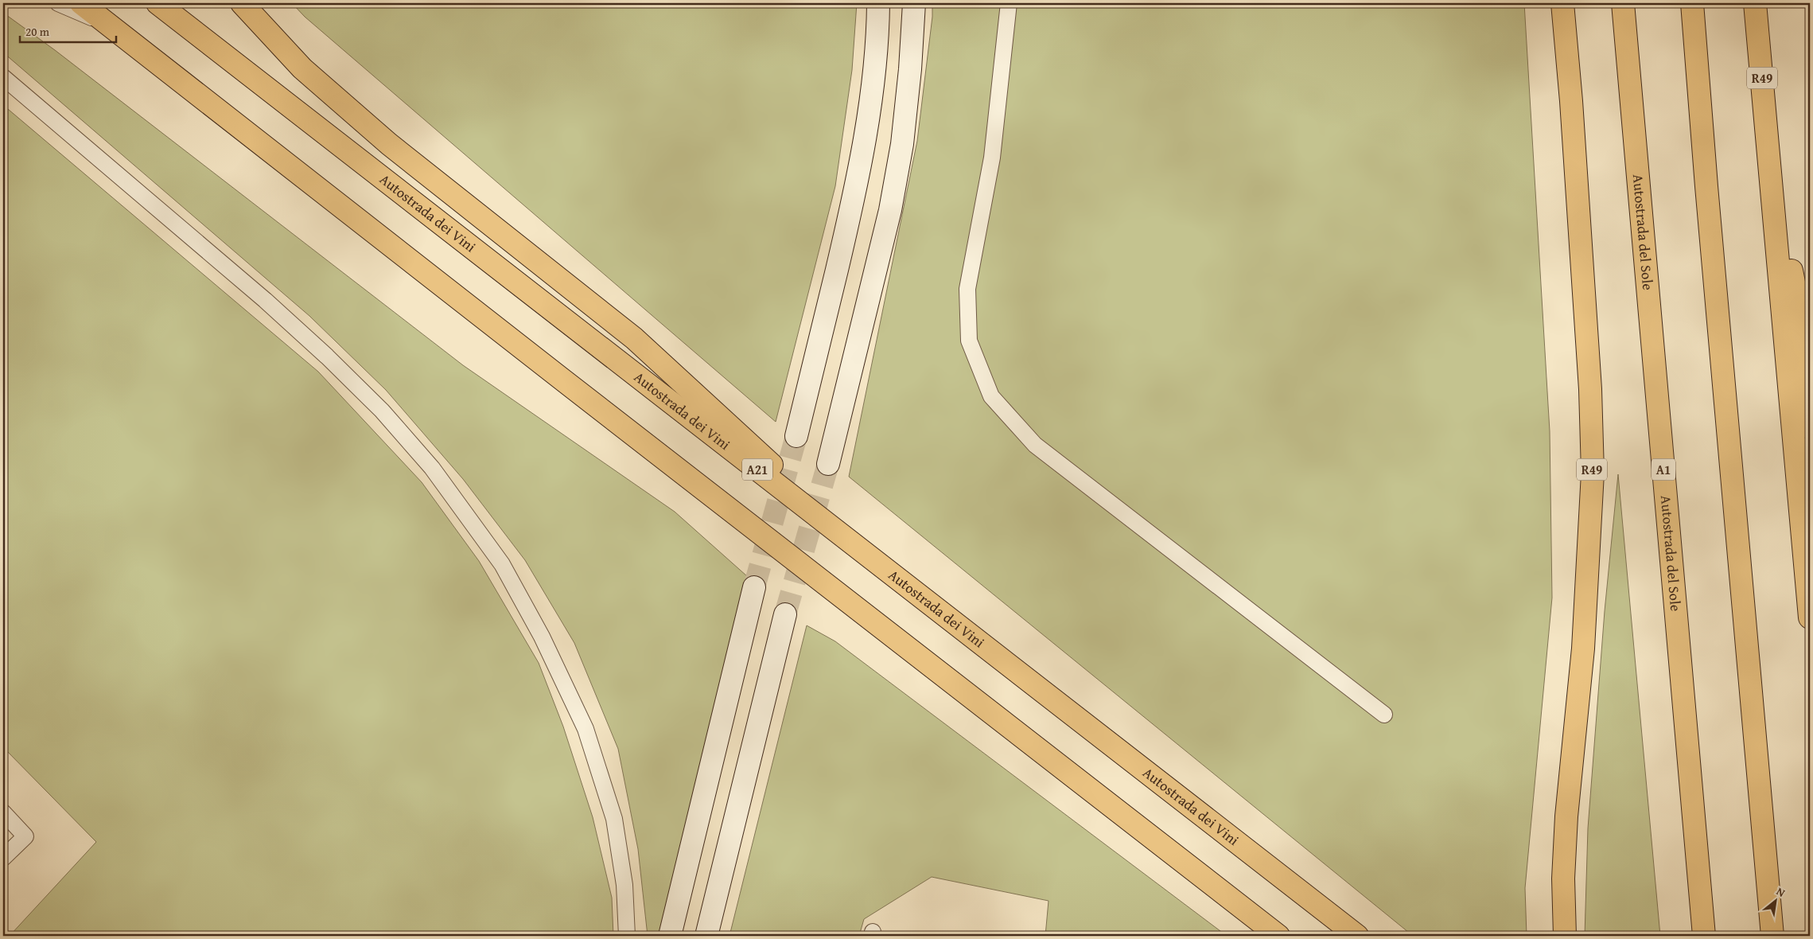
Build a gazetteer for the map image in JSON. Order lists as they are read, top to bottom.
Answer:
{
  "streets": {
    "highway": [
      "R49",
      "Autostrada dei Vini",
      "Autostrada del Sole",
      "A21",
      "A1"
    ]
  },
  "scale_bar": "20 m",
  "north": "top right"
}
